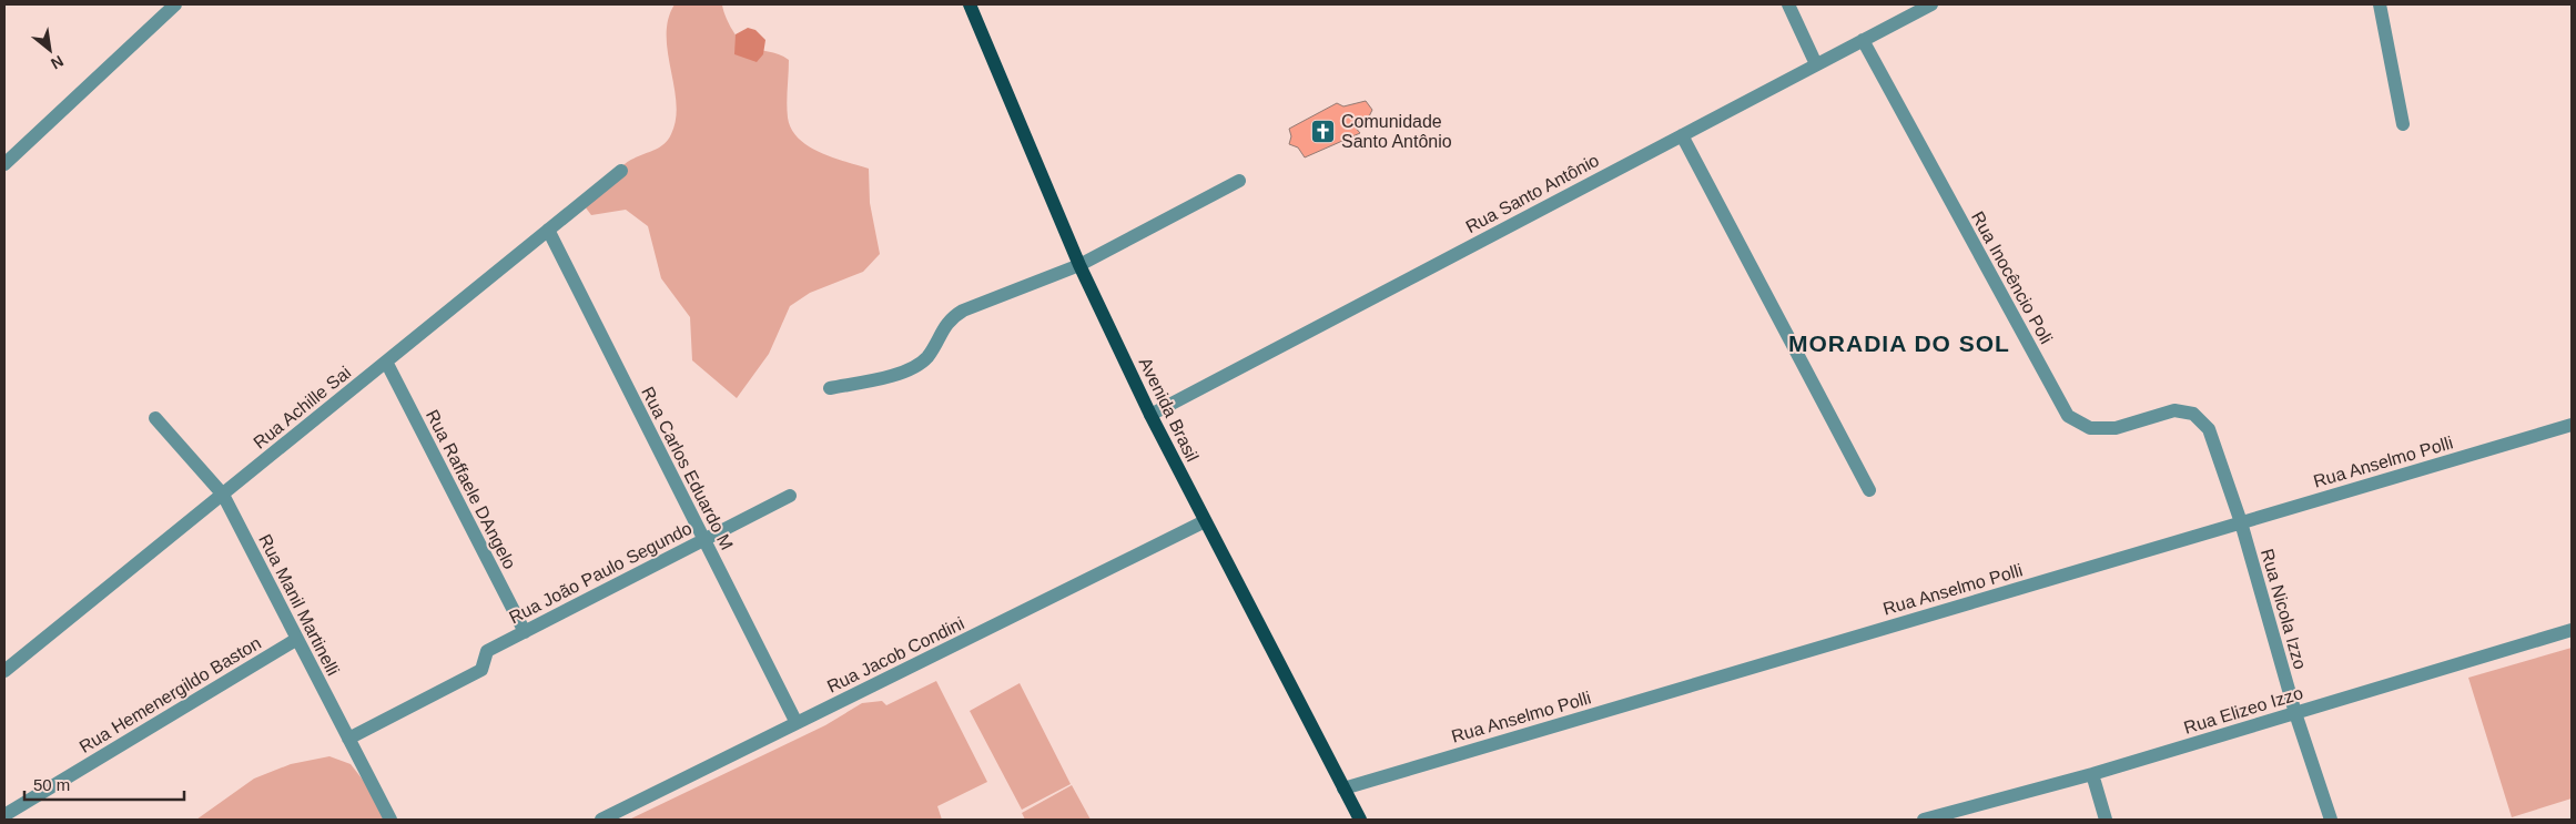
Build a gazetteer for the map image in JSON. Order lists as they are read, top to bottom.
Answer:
{
  "streets": {
    "main road": ["Avenida Brasil"],
    "street": [
      "Rua Santo Antônio",
      "Rua Inocêncio Poli",
      "Rua Achille Sai",
      "Rua Anselmo Polli",
      "Rua Carlos Eduardo M",
      "Rua Raffaele DAngelo",
      "Rua João Paulo Segundo",
      "Rua Manil Martinelli",
      "Rua Nicola Izzo",
      "Rua Jacob Condini",
      "Rua Hemenergildo Baston",
      "Rua Elizeo Izzo"
    ]
  },
  "crossings": [
    ["Rua Santo Antônio", "Rua Inocêncio Poli"],
    ["Rua Santo Antônio", "Avenida Brasil"],
    ["Rua Inocêncio Poli", "Rua Nicola Izzo"],
    ["Rua Achille Sai", "Rua Carlos Eduardo M"],
    ["Rua Achille Sai", "Rua Raffaele DAngelo"],
    ["Rua Achille Sai", "Rua Manil Martinelli"],
    ["Avenida Brasil", "Rua Anselmo Polli"],
    ["Avenida Brasil", "Rua Jacob Condini"],
    ["Rua Anselmo Polli", "Rua Nicola Izzo"],
    ["Rua Carlos Eduardo M", "Rua João Paulo Segundo"],
    ["Rua Carlos Eduardo M", "Rua Jacob Condini"],
    ["Rua Raffaele DAngelo", "Rua João Paulo Segundo"],
    ["Rua João Paulo Segundo", "Rua Manil Martinelli"],
    ["Rua Manil Martinelli", "Rua Hemenergildo Baston"],
    ["Rua Nicola Izzo", "Rua Elizeo Izzo"]
  ],
  "districts": ["MORADIA DO SOL"],
  "places": {
    "church": ["Comunidade Santo Antônio"]
  },
  "scale_bar": "50 m",
  "north": "bottom right"
}
